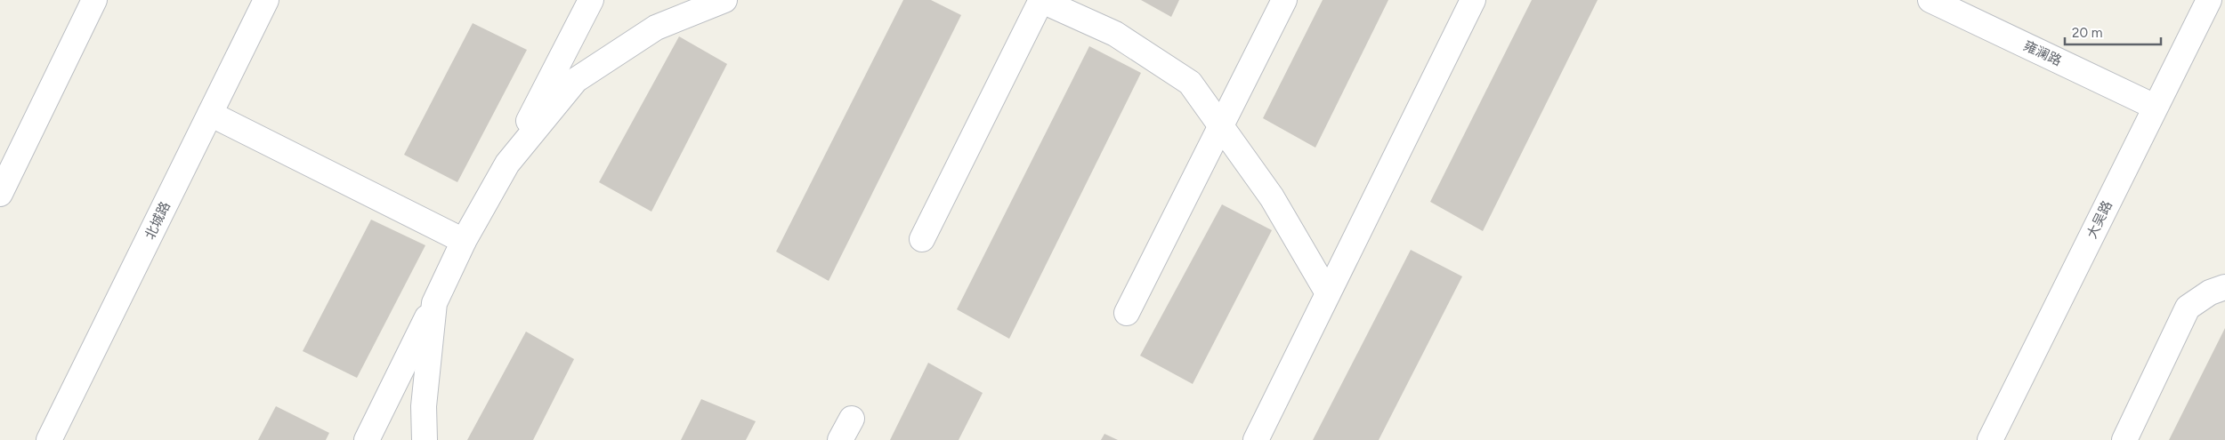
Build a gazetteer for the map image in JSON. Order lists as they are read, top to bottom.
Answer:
{
  "streets": {
    "street": ["雍澜路", "大吴路", "北城路"]
  },
  "crossings": [
    ["雍澜路", "大吴路"]
  ],
  "scale_bar": "20 m"
}
